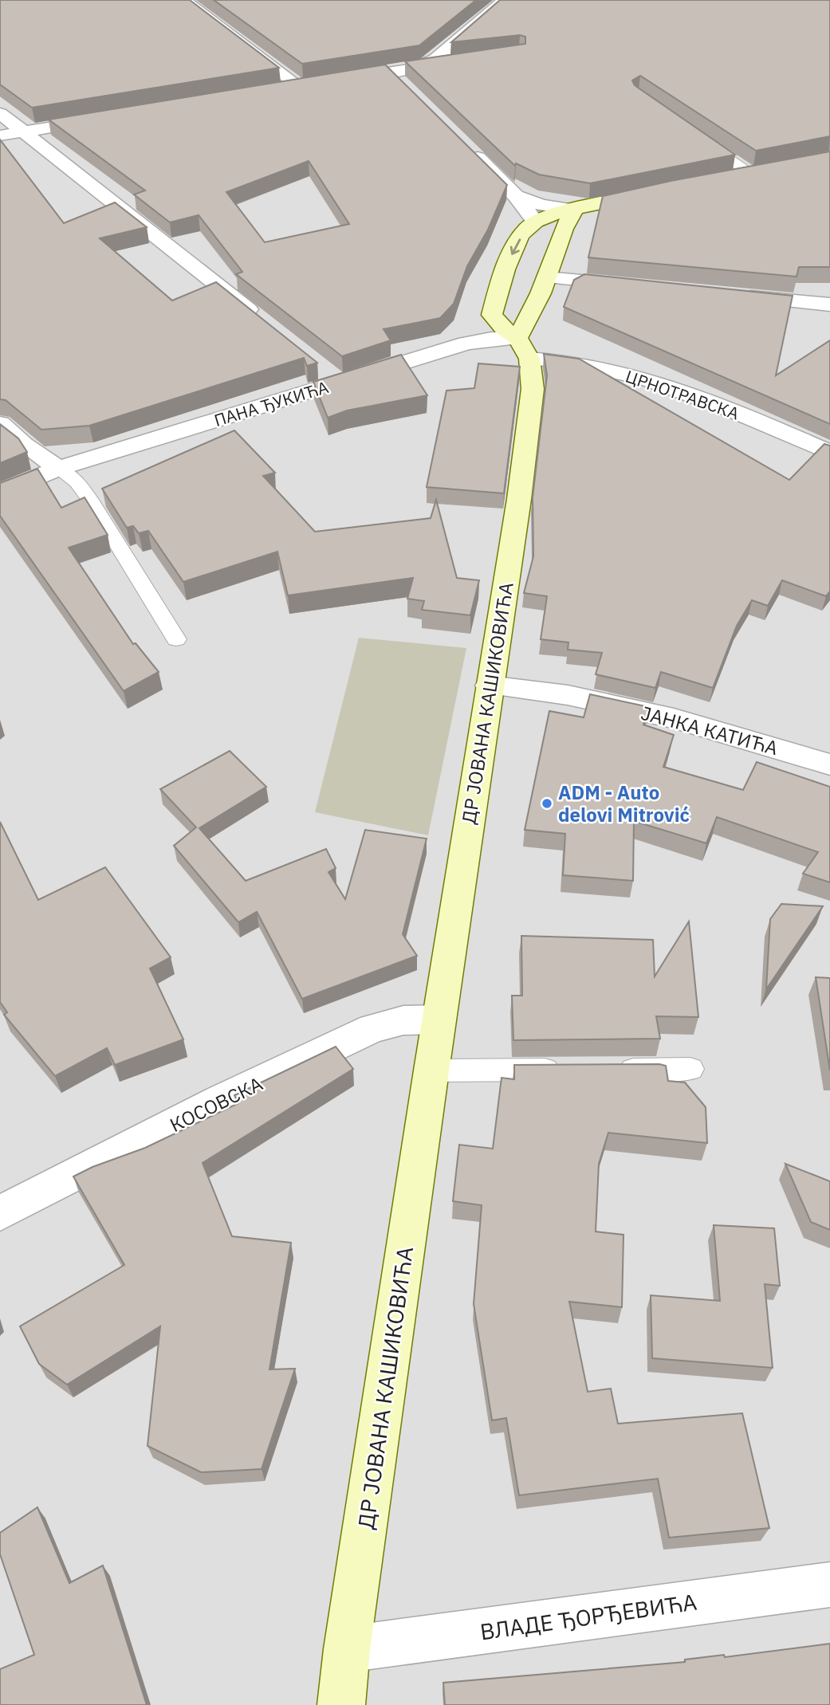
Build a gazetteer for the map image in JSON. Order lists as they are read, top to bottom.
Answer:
{
  "streets": {
    "street": [
      "ЦРНОТРАВСКА",
      "ПАНА ЂУКИЋА",
      "ДР ЈОВАНА КАШИКОВИЋА",
      "ЈАНКА КАТИЋА",
      "КОСОВСКА",
      "ВЛАДЕ ЂОРЂЕВИЋА"
    ]
  },
  "crossings": [
    ["ЦРНОТРАВСКА", "ПАНА ЂУКИЋА"],
    ["ЦРНОТРАВСКА", "ДР ЈОВАНА КАШИКОВИЋА"],
    ["ПАНА ЂУКИЋА", "ДР ЈОВАНА КАШИКОВИЋА"],
    ["ДР ЈОВАНА КАШИКОВИЋА", "ЈАНКА КАТИЋА"],
    ["ДР ЈОВАНА КАШИКОВИЋА", "КОСОВСКА"],
    ["ДР ЈОВАНА КАШИКОВИЋА", "ВЛАДЕ ЂОРЂЕВИЋА"]
  ],
  "places": ["ADM - Auto delovi Mitrović"]
}
